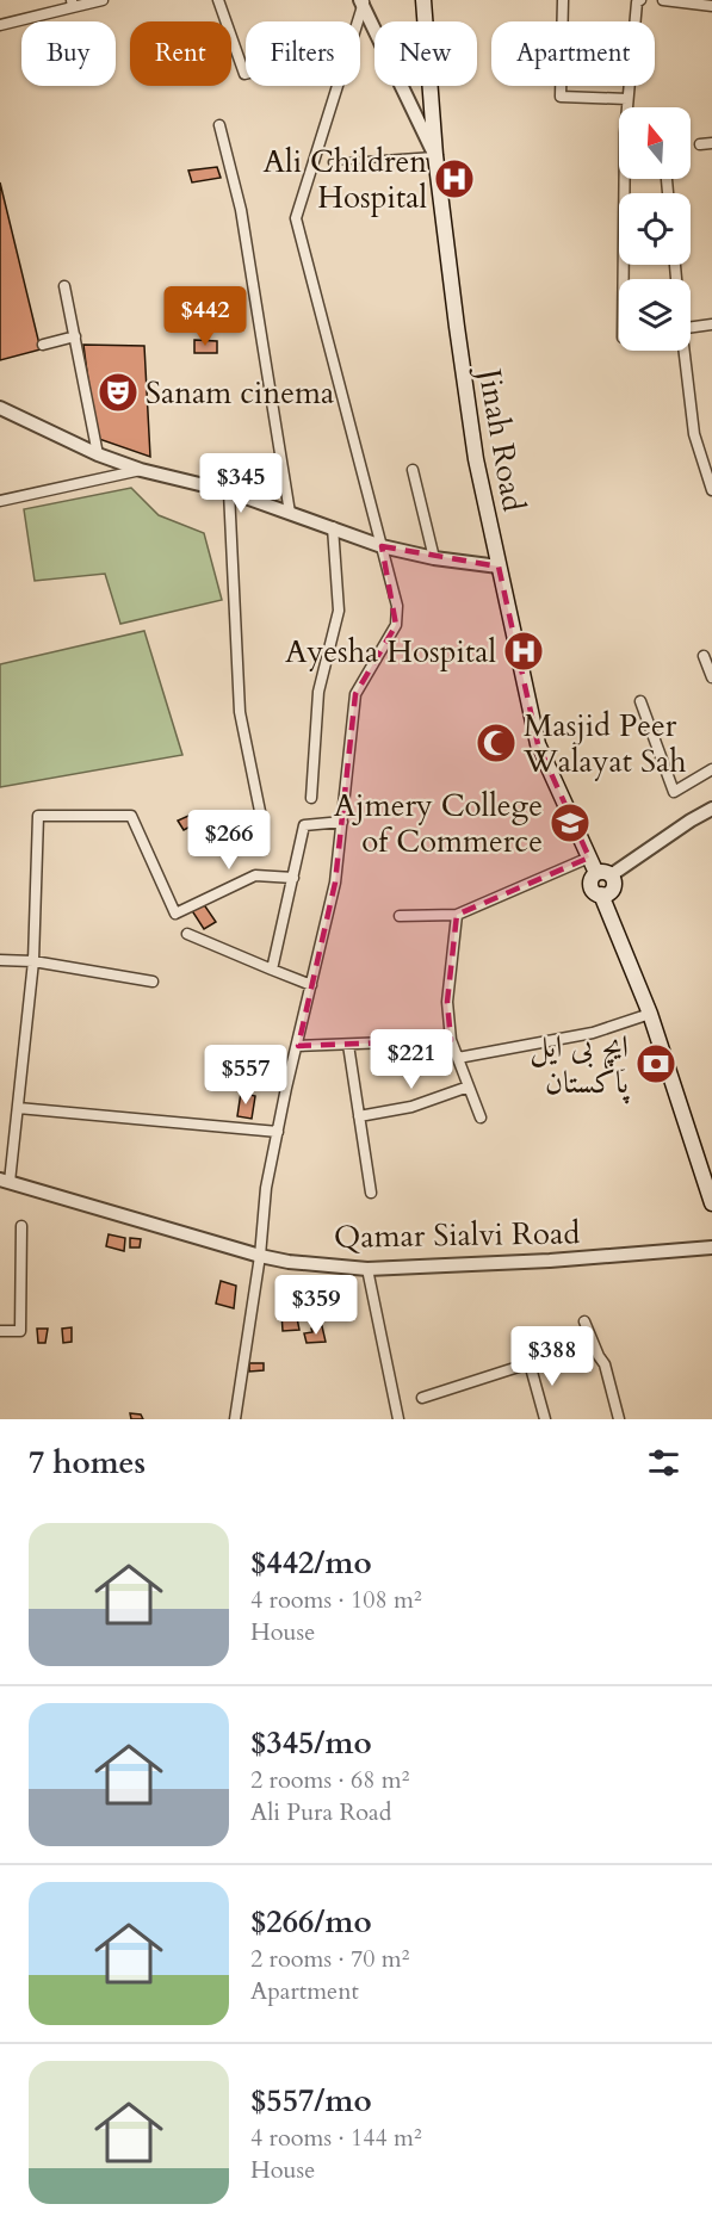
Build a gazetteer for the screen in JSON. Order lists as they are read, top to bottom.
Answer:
{
  "streets": {
    "main road": ["Jinah Road"],
    "street": ["Qamar Sialvi Road"]
  },
  "places": {
    "hospital": ["Ali Children Hospital", "Ayesha Hospital"],
    "theatre": ["Sanam cinema"],
    "mosque": ["Masjid Peer Walayat Sah"],
    "school or university": ["Ajmery College of Commerce"],
    "bank": ["ایچ بی ایل پاکستان"]
  },
  "north": "top",
  "page": {
    "chip": [
      "Buy",
      "Rent",
      "Filters",
      "New",
      "Apartment"
    ],
    "price": [
      "$442",
      "$345",
      "$266",
      "$221",
      "$557",
      "$359",
      "$388"
    ],
    "heading": "7 homes",
    "list": [
      {
        "name": "$442/mo",
        "note": "4 rooms · 108 m² · House"
      },
      {
        "name": "$345/mo",
        "note": "2 rooms · 68 m² · Ali Pura Road"
      },
      {
        "name": "$266/mo",
        "note": "2 rooms · 70 m² · Apartment"
      },
      {
        "name": "$557/mo",
        "note": "4 rooms · 144 m² · House"
      }
    ]
  }
}
